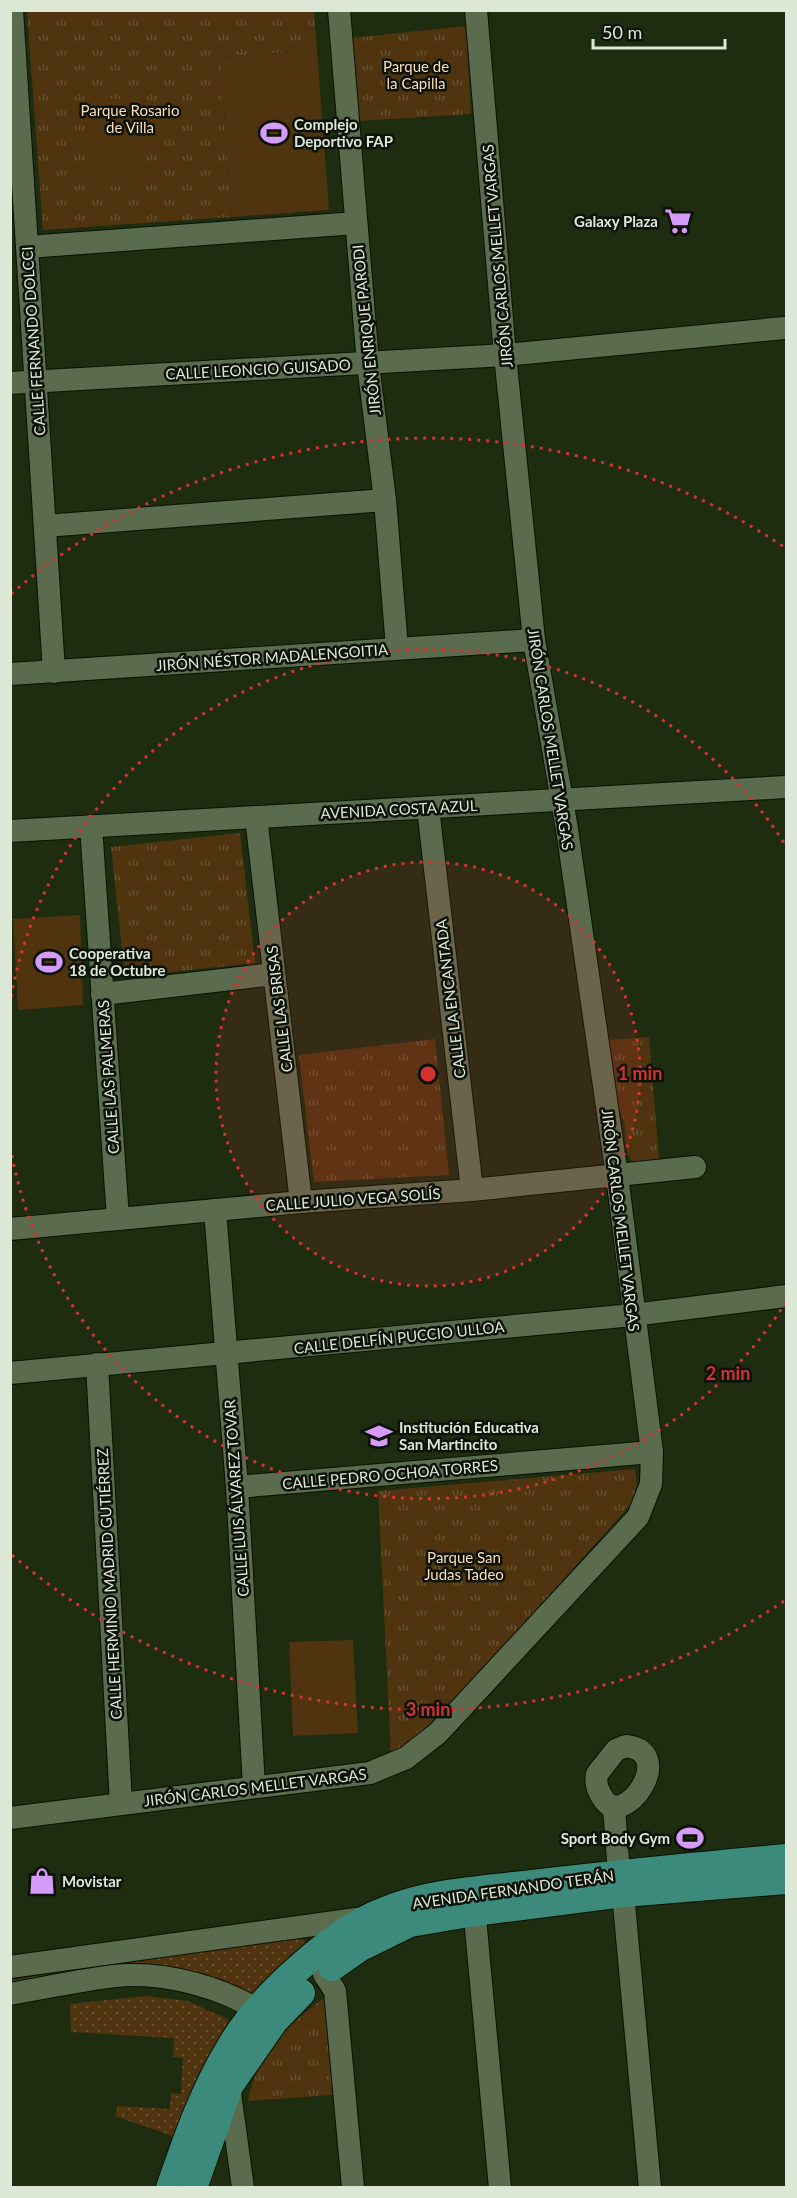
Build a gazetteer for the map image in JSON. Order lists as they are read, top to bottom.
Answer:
{
  "streets": {
    "main road": ["AVENIDA FERNANDO TERÁN"],
    "street": [
      "JIRÓN CARLOS MELLET VARGAS",
      "JIRÓN ENRIQUE PARODI",
      "CALLE FERNANDO DOLCCI",
      "CALLE LEONCIO GUISADO",
      "JIRÓN NÉSTOR MADALENGOITIA",
      "AVENIDA COSTA AZUL",
      "CALLE LA ENCANTADA",
      "CALLE LAS BRISAS",
      "CALLE LAS PALMERAS",
      "CALLE JULIO VEGA SOLÍS",
      "CALLE DELFÍN PUCCIO ULLOA",
      "CALLE PEDRO OCHOA TORRES",
      "CALLE LUIS ÁLVAREZ TOVAR",
      "CALLE HERMINIO MADRID GUTIÉRREZ"
    ]
  },
  "crossings": [
    ["JIRÓN CARLOS MELLET VARGAS", "CALLE LEONCIO GUISADO"],
    ["JIRÓN CARLOS MELLET VARGAS", "JIRÓN NÉSTOR MADALENGOITIA"],
    ["JIRÓN CARLOS MELLET VARGAS", "AVENIDA COSTA AZUL"],
    ["JIRÓN CARLOS MELLET VARGAS", "CALLE JULIO VEGA SOLÍS"],
    ["JIRÓN CARLOS MELLET VARGAS", "CALLE DELFÍN PUCCIO ULLOA"],
    ["JIRÓN CARLOS MELLET VARGAS", "CALLE PEDRO OCHOA TORRES"],
    ["JIRÓN CARLOS MELLET VARGAS", "CALLE LUIS ÁLVAREZ TOVAR"],
    ["JIRÓN CARLOS MELLET VARGAS", "CALLE HERMINIO MADRID GUTIÉRREZ"],
    ["JIRÓN ENRIQUE PARODI", "CALLE LEONCIO GUISADO"],
    ["JIRÓN ENRIQUE PARODI", "JIRÓN NÉSTOR MADALENGOITIA"],
    ["CALLE FERNANDO DOLCCI", "CALLE LEONCIO GUISADO"],
    ["CALLE FERNANDO DOLCCI", "JIRÓN NÉSTOR MADALENGOITIA"],
    ["AVENIDA COSTA AZUL", "CALLE LA ENCANTADA"],
    ["AVENIDA COSTA AZUL", "CALLE LAS BRISAS"],
    ["AVENIDA COSTA AZUL", "CALLE LAS PALMERAS"],
    ["CALLE LA ENCANTADA", "CALLE JULIO VEGA SOLÍS"],
    ["CALLE LAS BRISAS", "CALLE JULIO VEGA SOLÍS"],
    ["CALLE LAS PALMERAS", "CALLE JULIO VEGA SOLÍS"],
    ["CALLE JULIO VEGA SOLÍS", "CALLE LUIS ÁLVAREZ TOVAR"],
    ["CALLE DELFÍN PUCCIO ULLOA", "CALLE LUIS ÁLVAREZ TOVAR"],
    ["CALLE DELFÍN PUCCIO ULLOA", "CALLE HERMINIO MADRID GUTIÉRREZ"],
    ["CALLE PEDRO OCHOA TORRES", "CALLE LUIS ÁLVAREZ TOVAR"]
  ],
  "parks": ["Parque de la Capilla", "Parque Rosario de Villa", "Parque San Judas Tadeo"],
  "places": {
    "sports": ["Complejo Deportivo FAP", "Cooperativa 18 de Octubre", "Sport Body Gym"],
    "supermarket": ["Galaxy Plaza"],
    "school or university": ["Institución Educativa San Martincito"],
    "shop": ["Movistar"]
  },
  "scale_bar": "50 m",
  "rings": ["1 min", "2 min", "3 min"]
}
